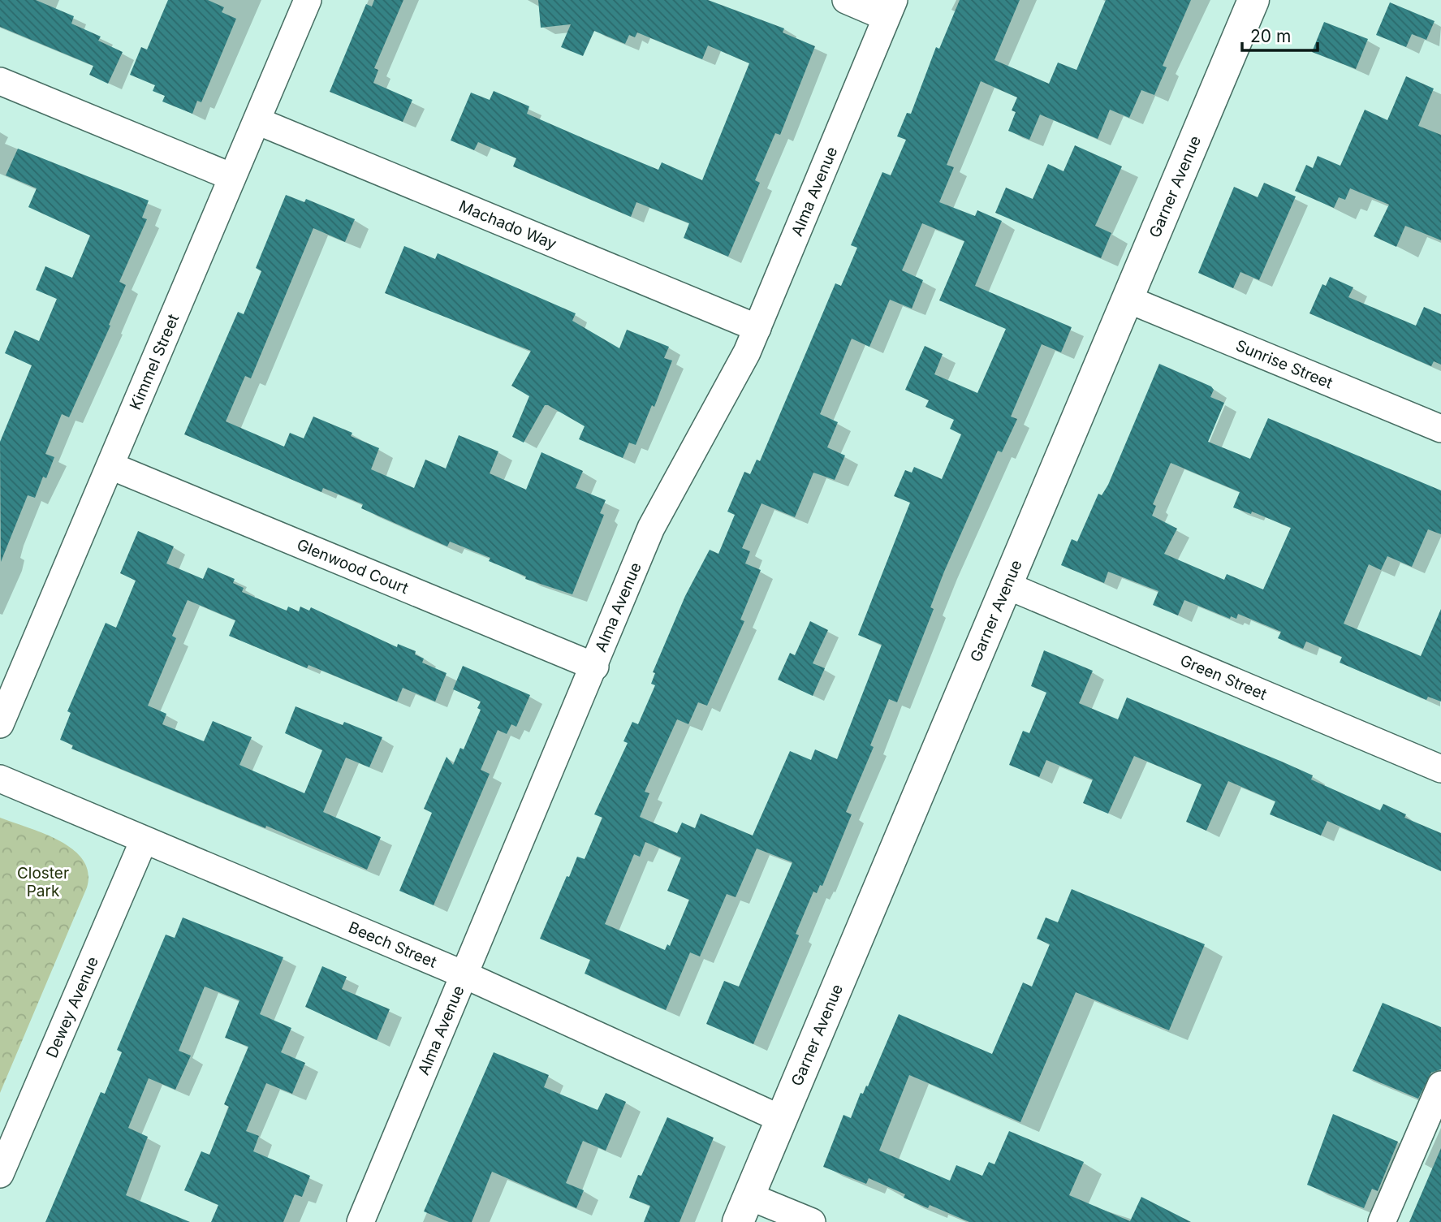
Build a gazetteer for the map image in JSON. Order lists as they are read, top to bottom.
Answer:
{
  "streets": {
    "street": [
      "Garner Avenue",
      "Alma Avenue",
      "Machado Way",
      "Kimmel Street",
      "Sunrise Street",
      "Glenwood Court",
      "Green Street",
      "Beech Street",
      "Dewey Avenue"
    ]
  },
  "crossings": [
    ["Garner Avenue", "Sunrise Street"],
    ["Garner Avenue", "Green Street"],
    ["Garner Avenue", "Beech Street"],
    ["Alma Avenue", "Machado Way"],
    ["Alma Avenue", "Glenwood Court"],
    ["Alma Avenue", "Beech Street"],
    ["Machado Way", "Kimmel Street"],
    ["Kimmel Street", "Glenwood Court"],
    ["Beech Street", "Dewey Avenue"]
  ],
  "parks": ["Closter Park"],
  "scale_bar": "20 m"
}
